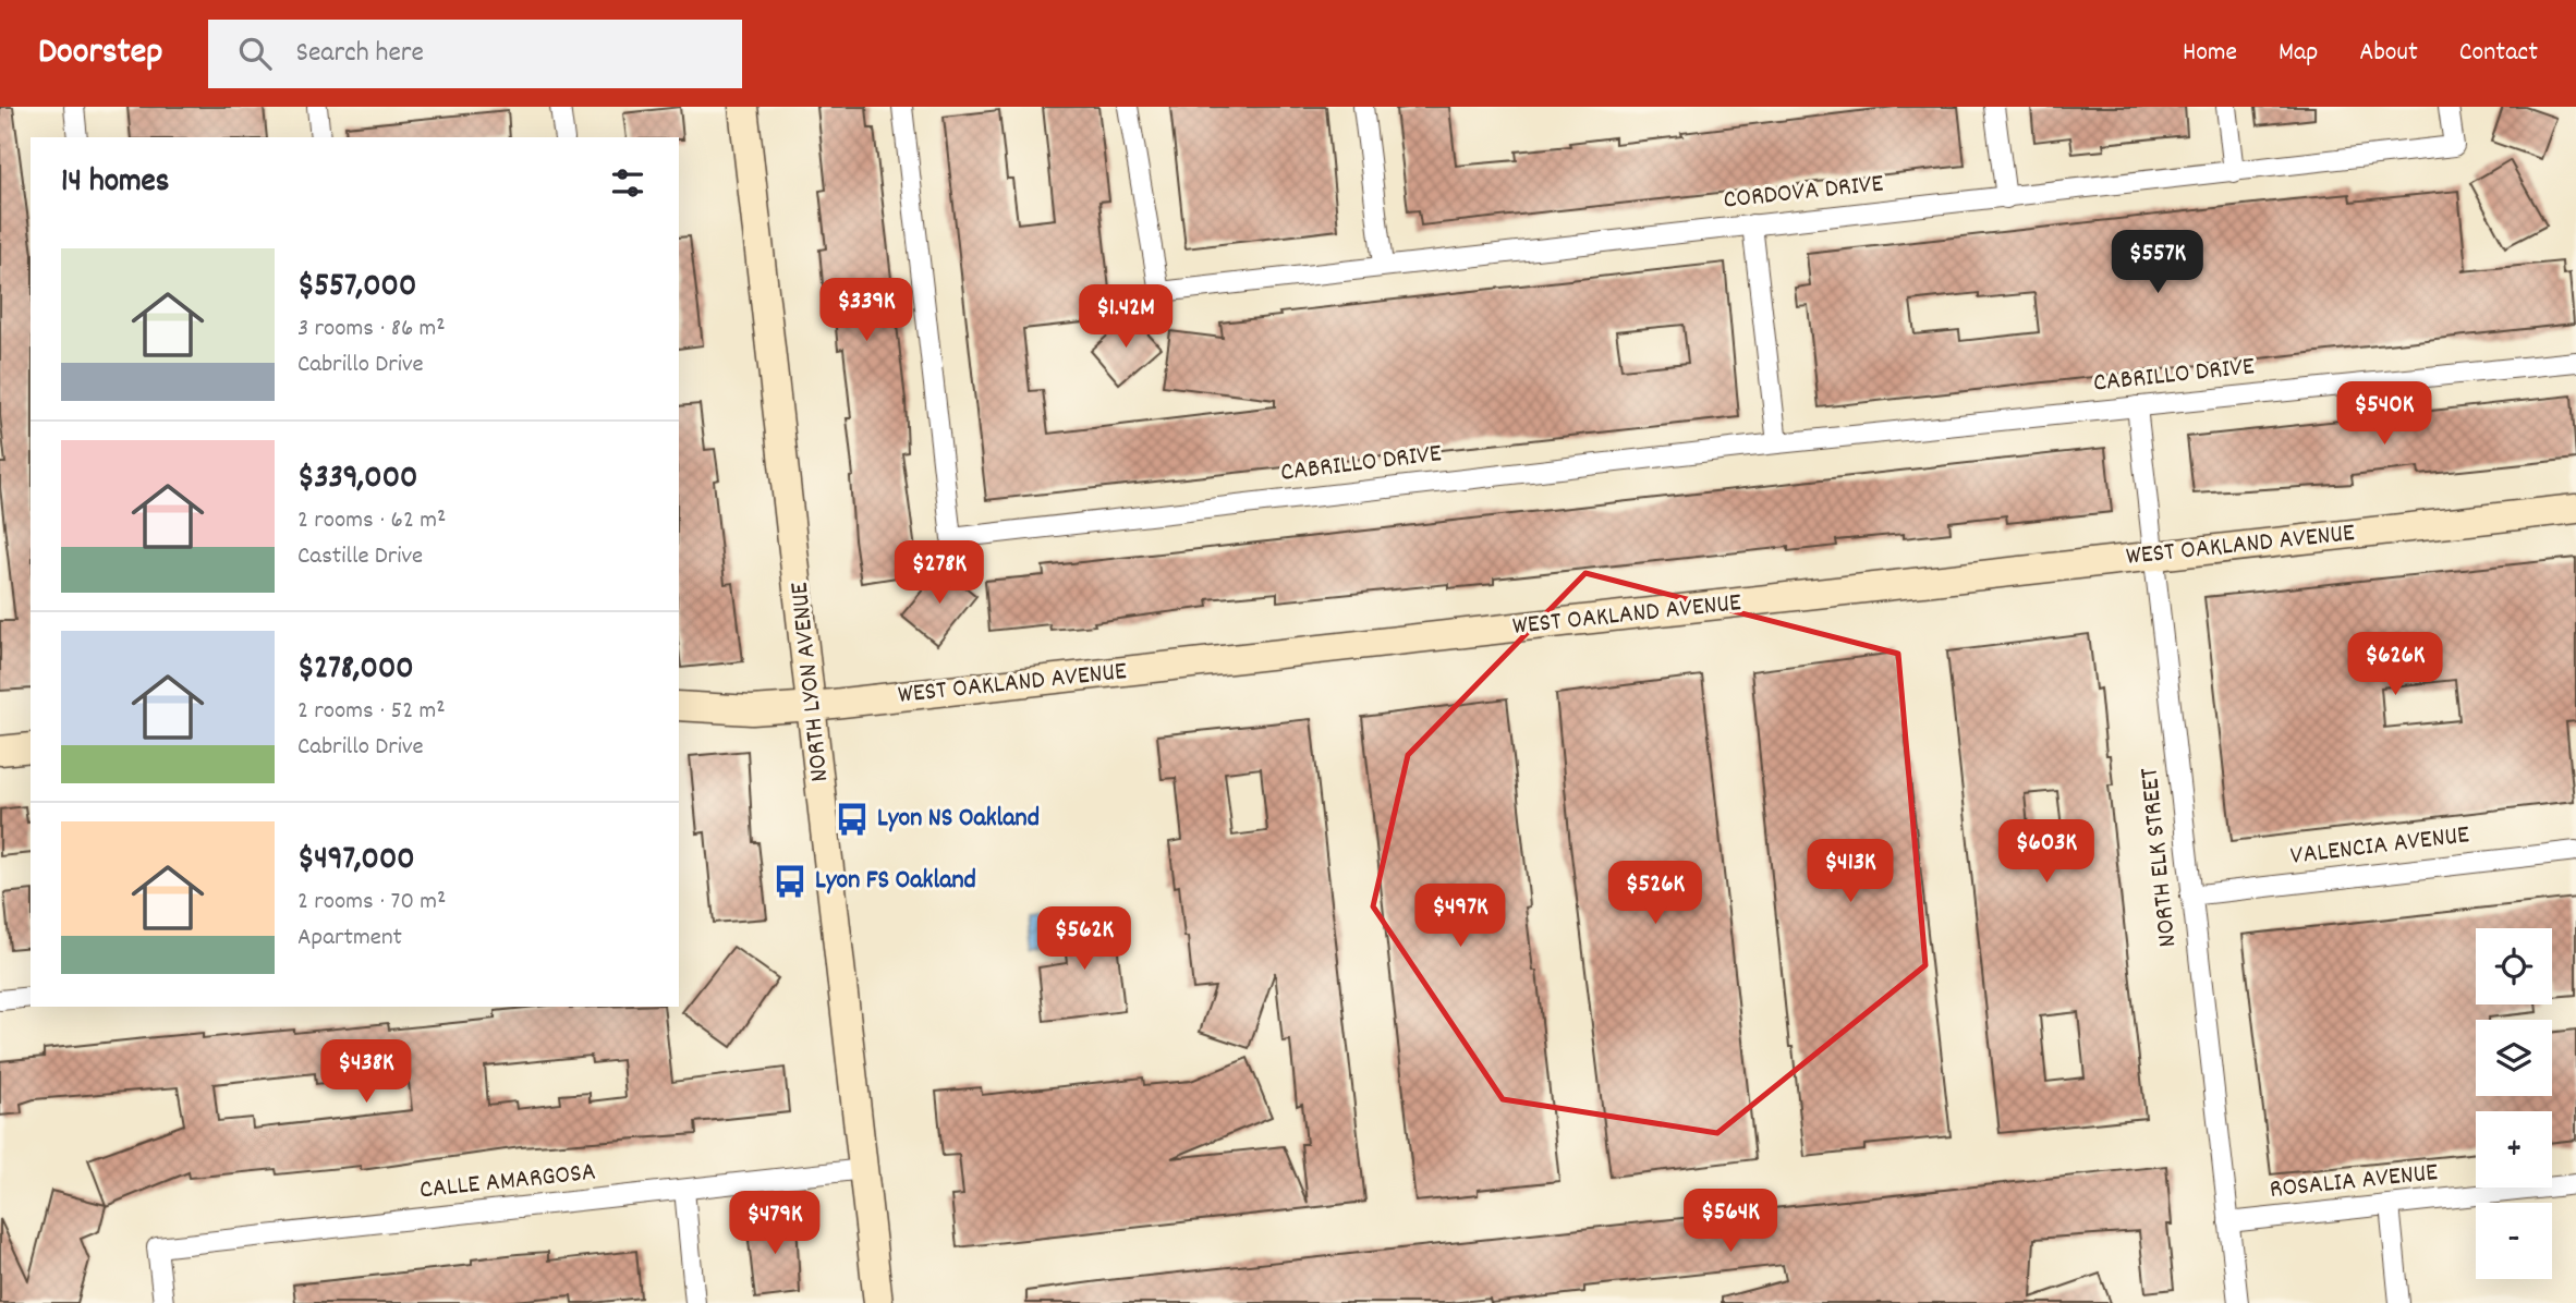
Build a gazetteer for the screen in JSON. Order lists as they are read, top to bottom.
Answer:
{
  "streets": {
    "street": [
      "CORDOVA DRIVE",
      "CABRILLO DRIVE",
      "WEST OAKLAND AVENUE",
      "NORTH LYON AVENUE",
      "VALENCIA AVENUE",
      "NORTH ELK STREET",
      "CALLE AMARGOSA",
      "ROSALIA AVENUE"
    ]
  },
  "crossings": [
    ["CABRILLO DRIVE", "NORTH ELK STREET"],
    ["WEST OAKLAND AVENUE", "NORTH LYON AVENUE"],
    ["WEST OAKLAND AVENUE", "NORTH ELK STREET"],
    ["NORTH LYON AVENUE", "CALLE AMARGOSA"],
    ["VALENCIA AVENUE", "NORTH ELK STREET"],
    ["NORTH ELK STREET", "ROSALIA AVENUE"]
  ],
  "places": {
    "bus stop": ["Lyon NS Oakland", "Lyon FS Oakland"]
  },
  "page": {
    "header": "Doorstep",
    "search": "Search here",
    "nav": [
      "Home",
      "Map",
      "About",
      "Contact"
    ],
    "heading": "14 homes",
    "list": [
      {
        "name": "$557,000",
        "note": "3 rooms · 86 m² · Cabrillo Drive"
      },
      {
        "name": "$339,000",
        "note": "2 rooms · 62 m² · Castille Drive"
      },
      {
        "name": "$278,000",
        "note": "2 rooms · 52 m² · Cabrillo Drive"
      },
      {
        "name": "$497,000",
        "note": "2 rooms · 70 m² · Apartment"
      }
    ],
    "price": [
      "$557K",
      "$339K",
      "$1.42M",
      "$540K",
      "$278K",
      "$626K",
      "$603K",
      "$413K",
      "$526K",
      "$497K",
      "$562K",
      "$438K",
      "$564K",
      "$479K"
    ],
    "map_buttons": ["+", "−"]
  }
}
